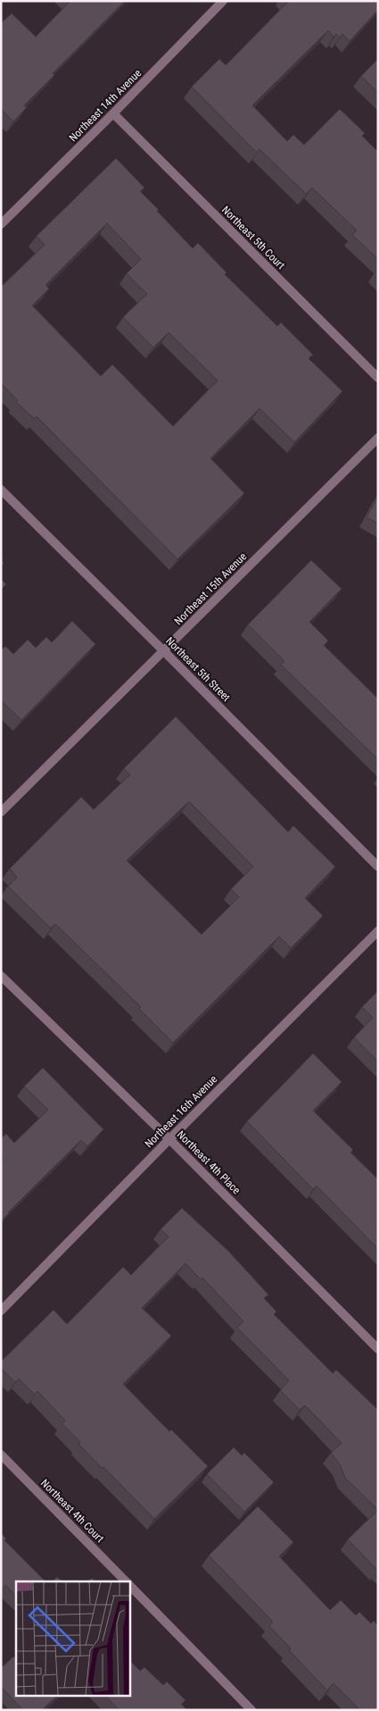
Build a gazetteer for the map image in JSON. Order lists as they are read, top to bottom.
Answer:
{
  "streets": {
    "street": [
      "Northeast 14th Avenue",
      "Northeast 5th Court",
      "Northeast 15th Avenue",
      "Northeast 5th Street",
      "Northeast 16th Avenue",
      "Northeast 4th Place",
      "Northeast 4th Court"
    ]
  },
  "crossings": [
    ["Northeast 14th Avenue", "Northeast 5th Court"],
    ["Northeast 15th Avenue", "Northeast 5th Street"],
    ["Northeast 16th Avenue", "Northeast 4th Place"]
  ]
}
